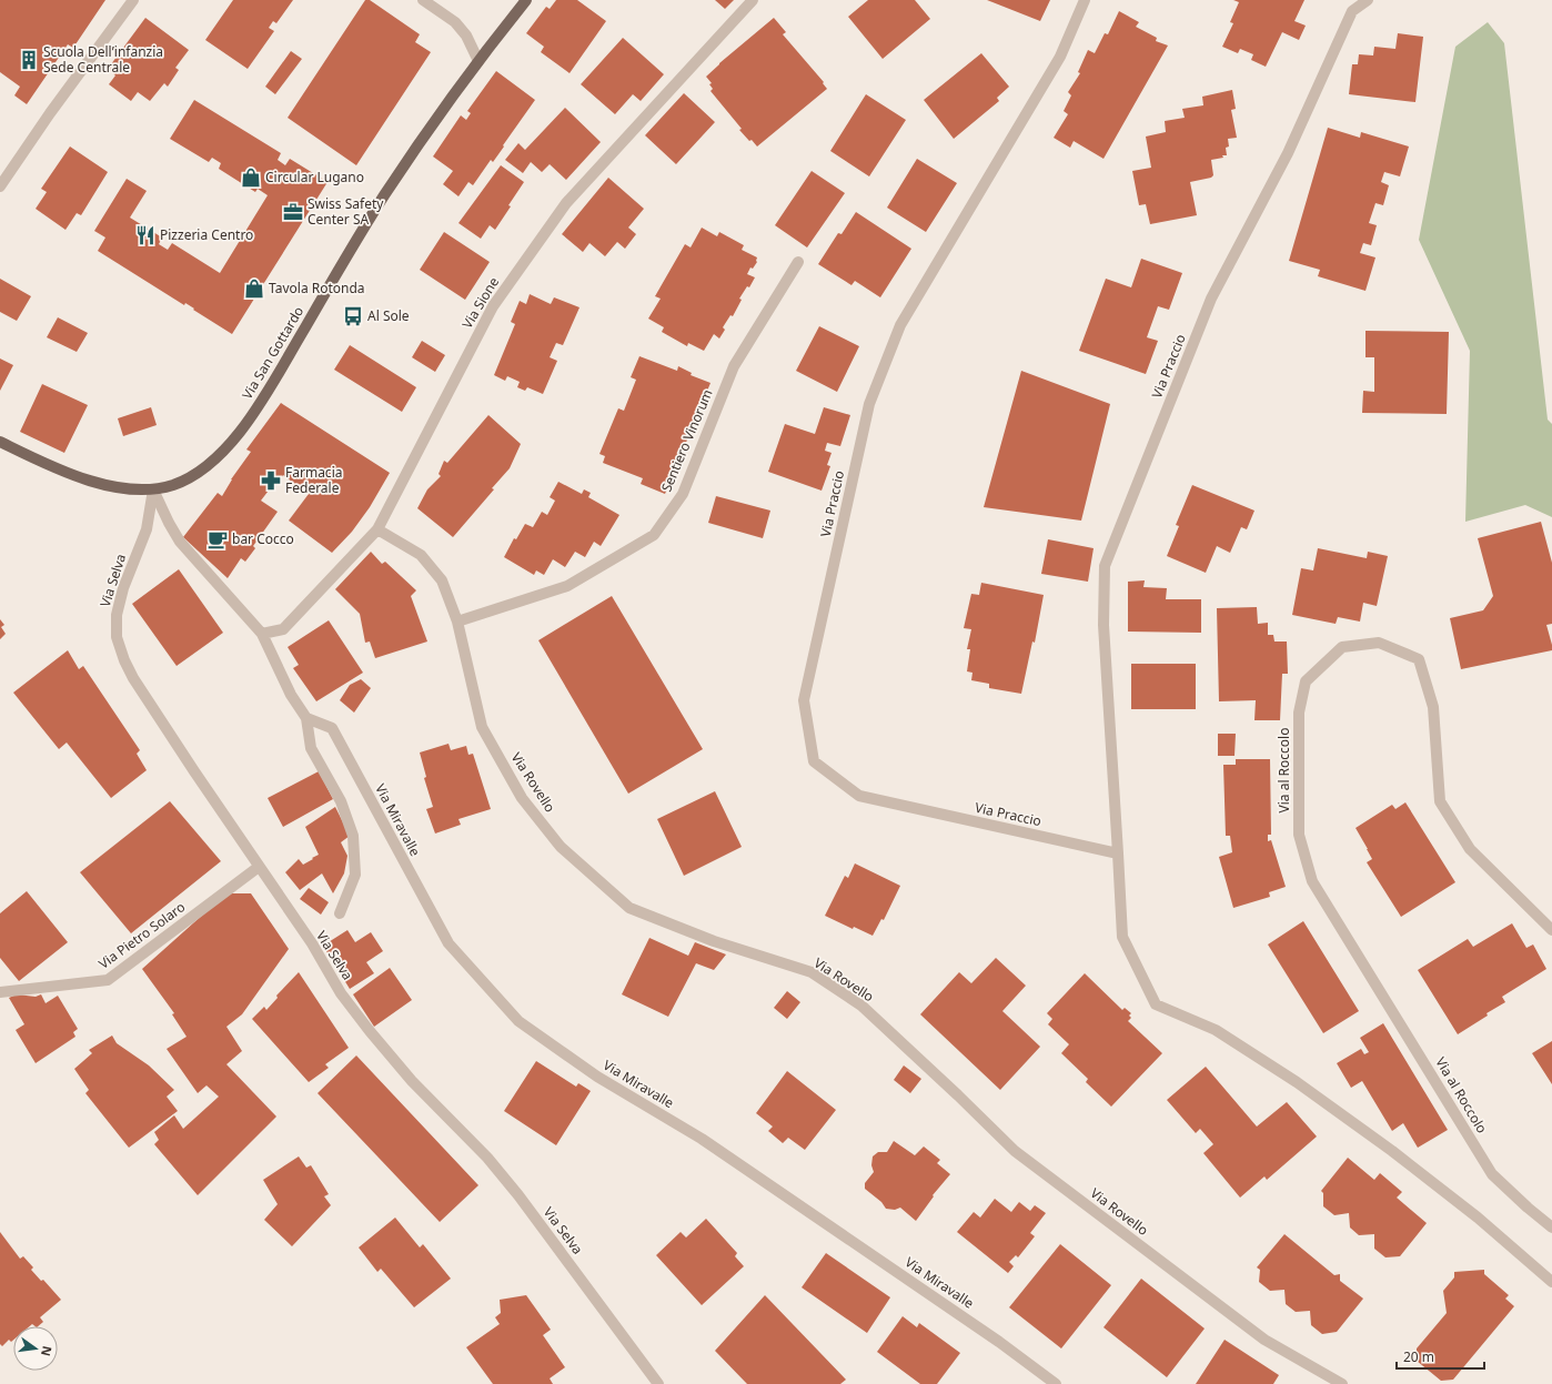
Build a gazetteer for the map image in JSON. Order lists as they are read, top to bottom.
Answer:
{
  "streets": {
    "main road": ["Via San Gottardo"],
    "street": [
      "Via Sione",
      "Via Praccio",
      "Sentiero Vinorum",
      "Via Selva",
      "Via al Roccolo",
      "Via Rovello",
      "Via Miravalle",
      "Via Pietro Solaro"
    ]
  },
  "crossings": [
    ["Via Sione", "Via Rovello"],
    ["Via San Gottardo", "Via Selva"],
    ["Sentiero Vinorum", "Via Rovello"],
    ["Via Selva", "Via Pietro Solaro"]
  ],
  "places": {
    "building": ["Scuola Dell’infanzia Sede Centrale"],
    "shop": ["Circular Lugano", "Tavola Rotonda"],
    "office": ["Swiss Safety Center SA"],
    "restaurant": ["Pizzeria Centro"],
    "bus stop": ["Al Sole"],
    "pharmacy": ["Farmacia Federale"],
    "cafe": ["bar Cocco"]
  },
  "scale_bar": "20 m",
  "north": "right"
}
